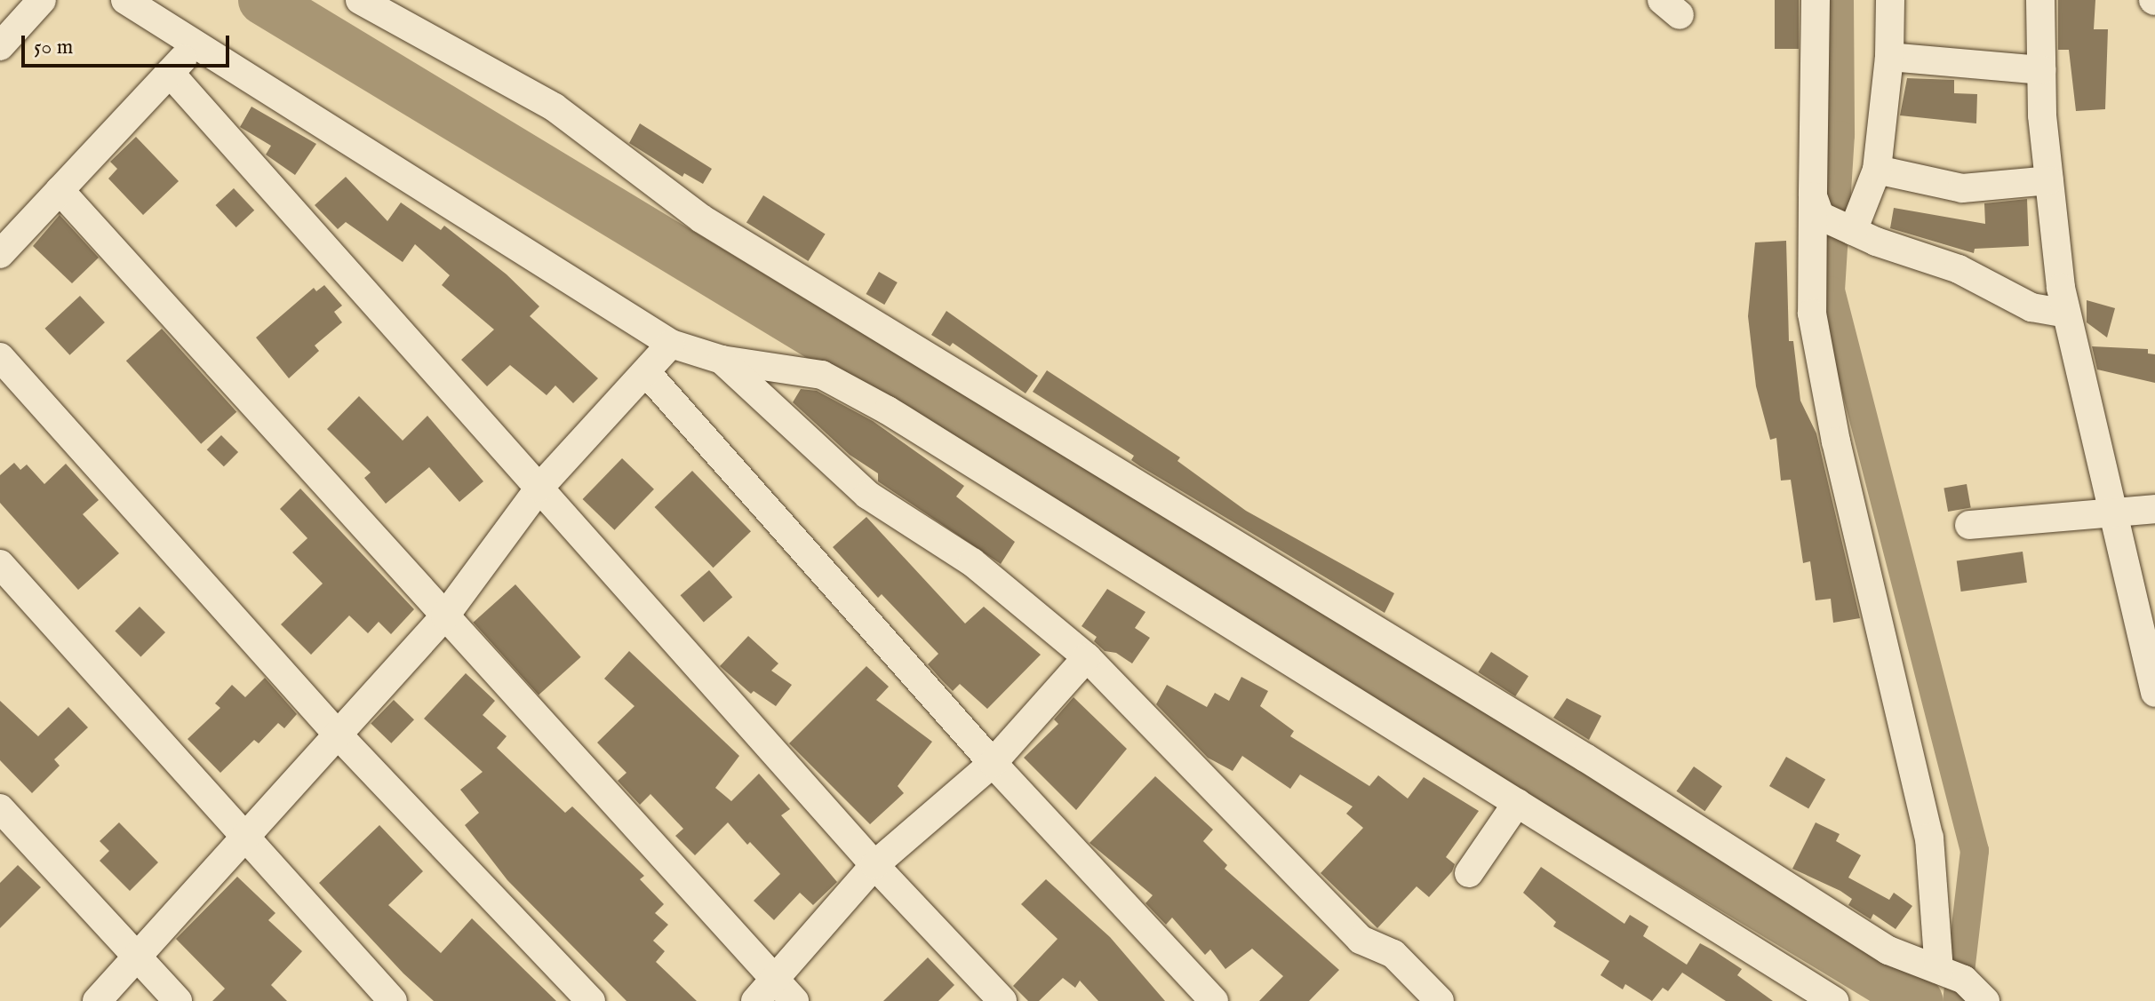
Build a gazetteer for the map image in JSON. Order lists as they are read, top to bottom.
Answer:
{
  "scale_bar": "50 m"
}
